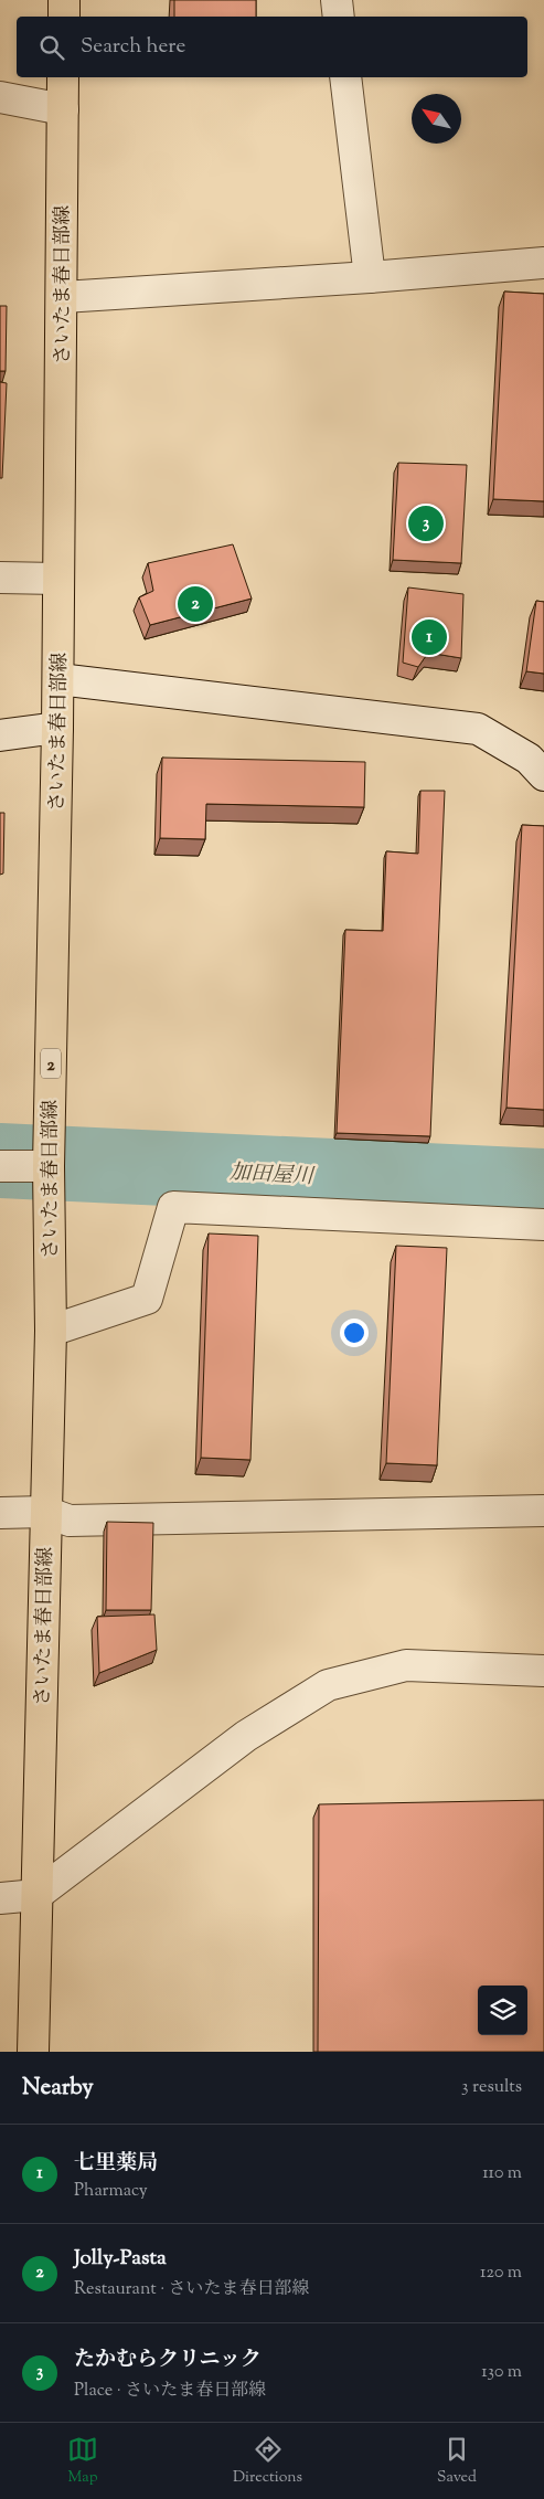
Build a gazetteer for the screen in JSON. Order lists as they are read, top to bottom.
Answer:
{
  "streets": {
    "main road": ["さいたま春日部線", "2"]
  },
  "water": ["加田屋川"],
  "north": "top left",
  "page": {
    "search": "Search here",
    "pins": ["3", "2", "1"],
    "heading": ["Nearby", "3 results"],
    "list": [
      {
        "mark": "1",
        "name": "七里薬局",
        "note": "Pharmacy",
        "value": "110 m"
      },
      {
        "mark": "2",
        "name": "Jolly-Pasta",
        "note": "Restaurant · さいたま春日部線",
        "value": "120 m"
      },
      {
        "mark": "3",
        "name": "たかむらクリニック",
        "note": "Place · さいたま春日部線",
        "value": "130 m"
      }
    ],
    "nav": ["Map", "Directions", "Saved"]
  }
}
